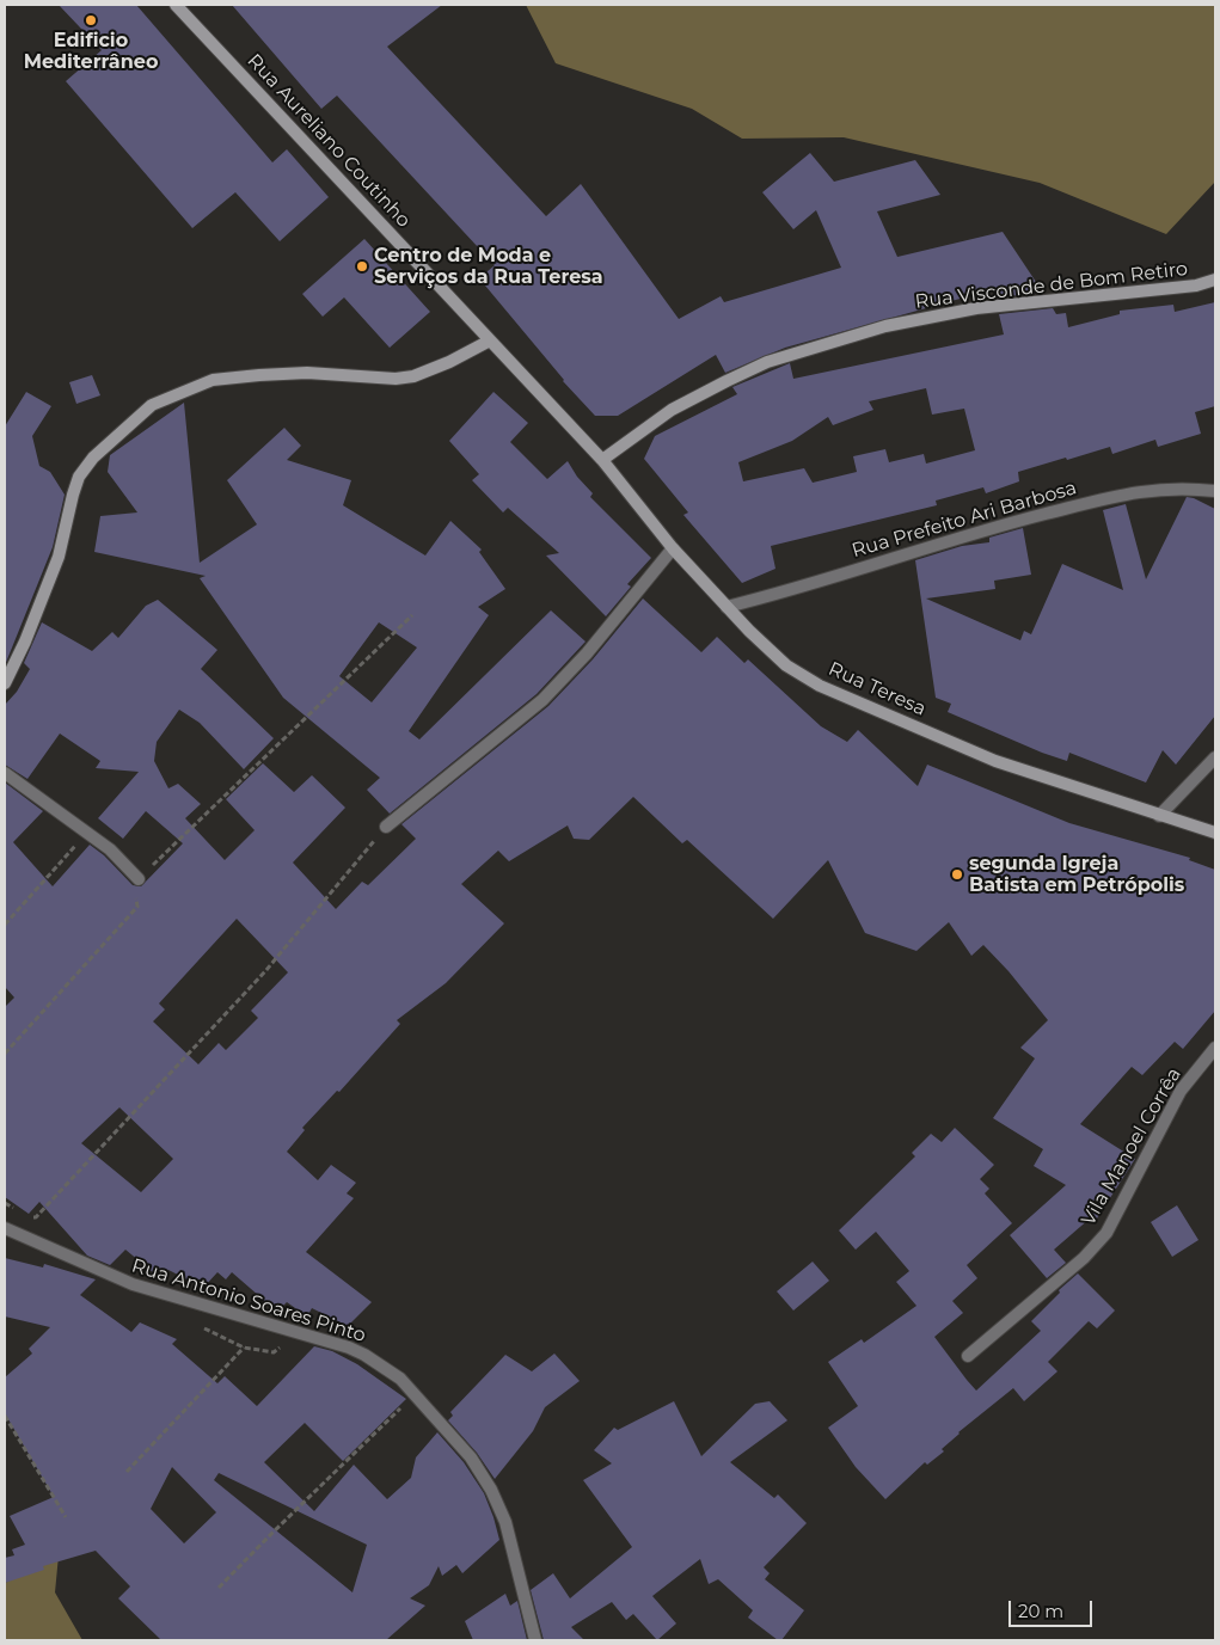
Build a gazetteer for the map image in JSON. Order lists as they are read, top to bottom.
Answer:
{
  "streets": {
    "main road": ["Rua Aureliano Coutinho", "Rua Visconde de Bom Retiro", "Rua Teresa"],
    "street": ["Rua Prefeito Ari Barbosa", "Vila Manoel Corrêa", "Rua Antonio Soares Pinto"]
  },
  "crossings": [
    ["Rua Aureliano Coutinho", "Rua Visconde de Bom Retiro"],
    ["Rua Aureliano Coutinho", "Rua Teresa"],
    ["Rua Visconde de Bom Retiro", "Rua Teresa"],
    ["Rua Prefeito Ari Barbosa", "Rua Teresa"]
  ],
  "places": ["Edificio Mediterrâneo", "Centro de Moda e Serviços da Rua Teresa", "segunda Igreja Batista em Petrópolis"],
  "scale_bar": "20 m"
}
